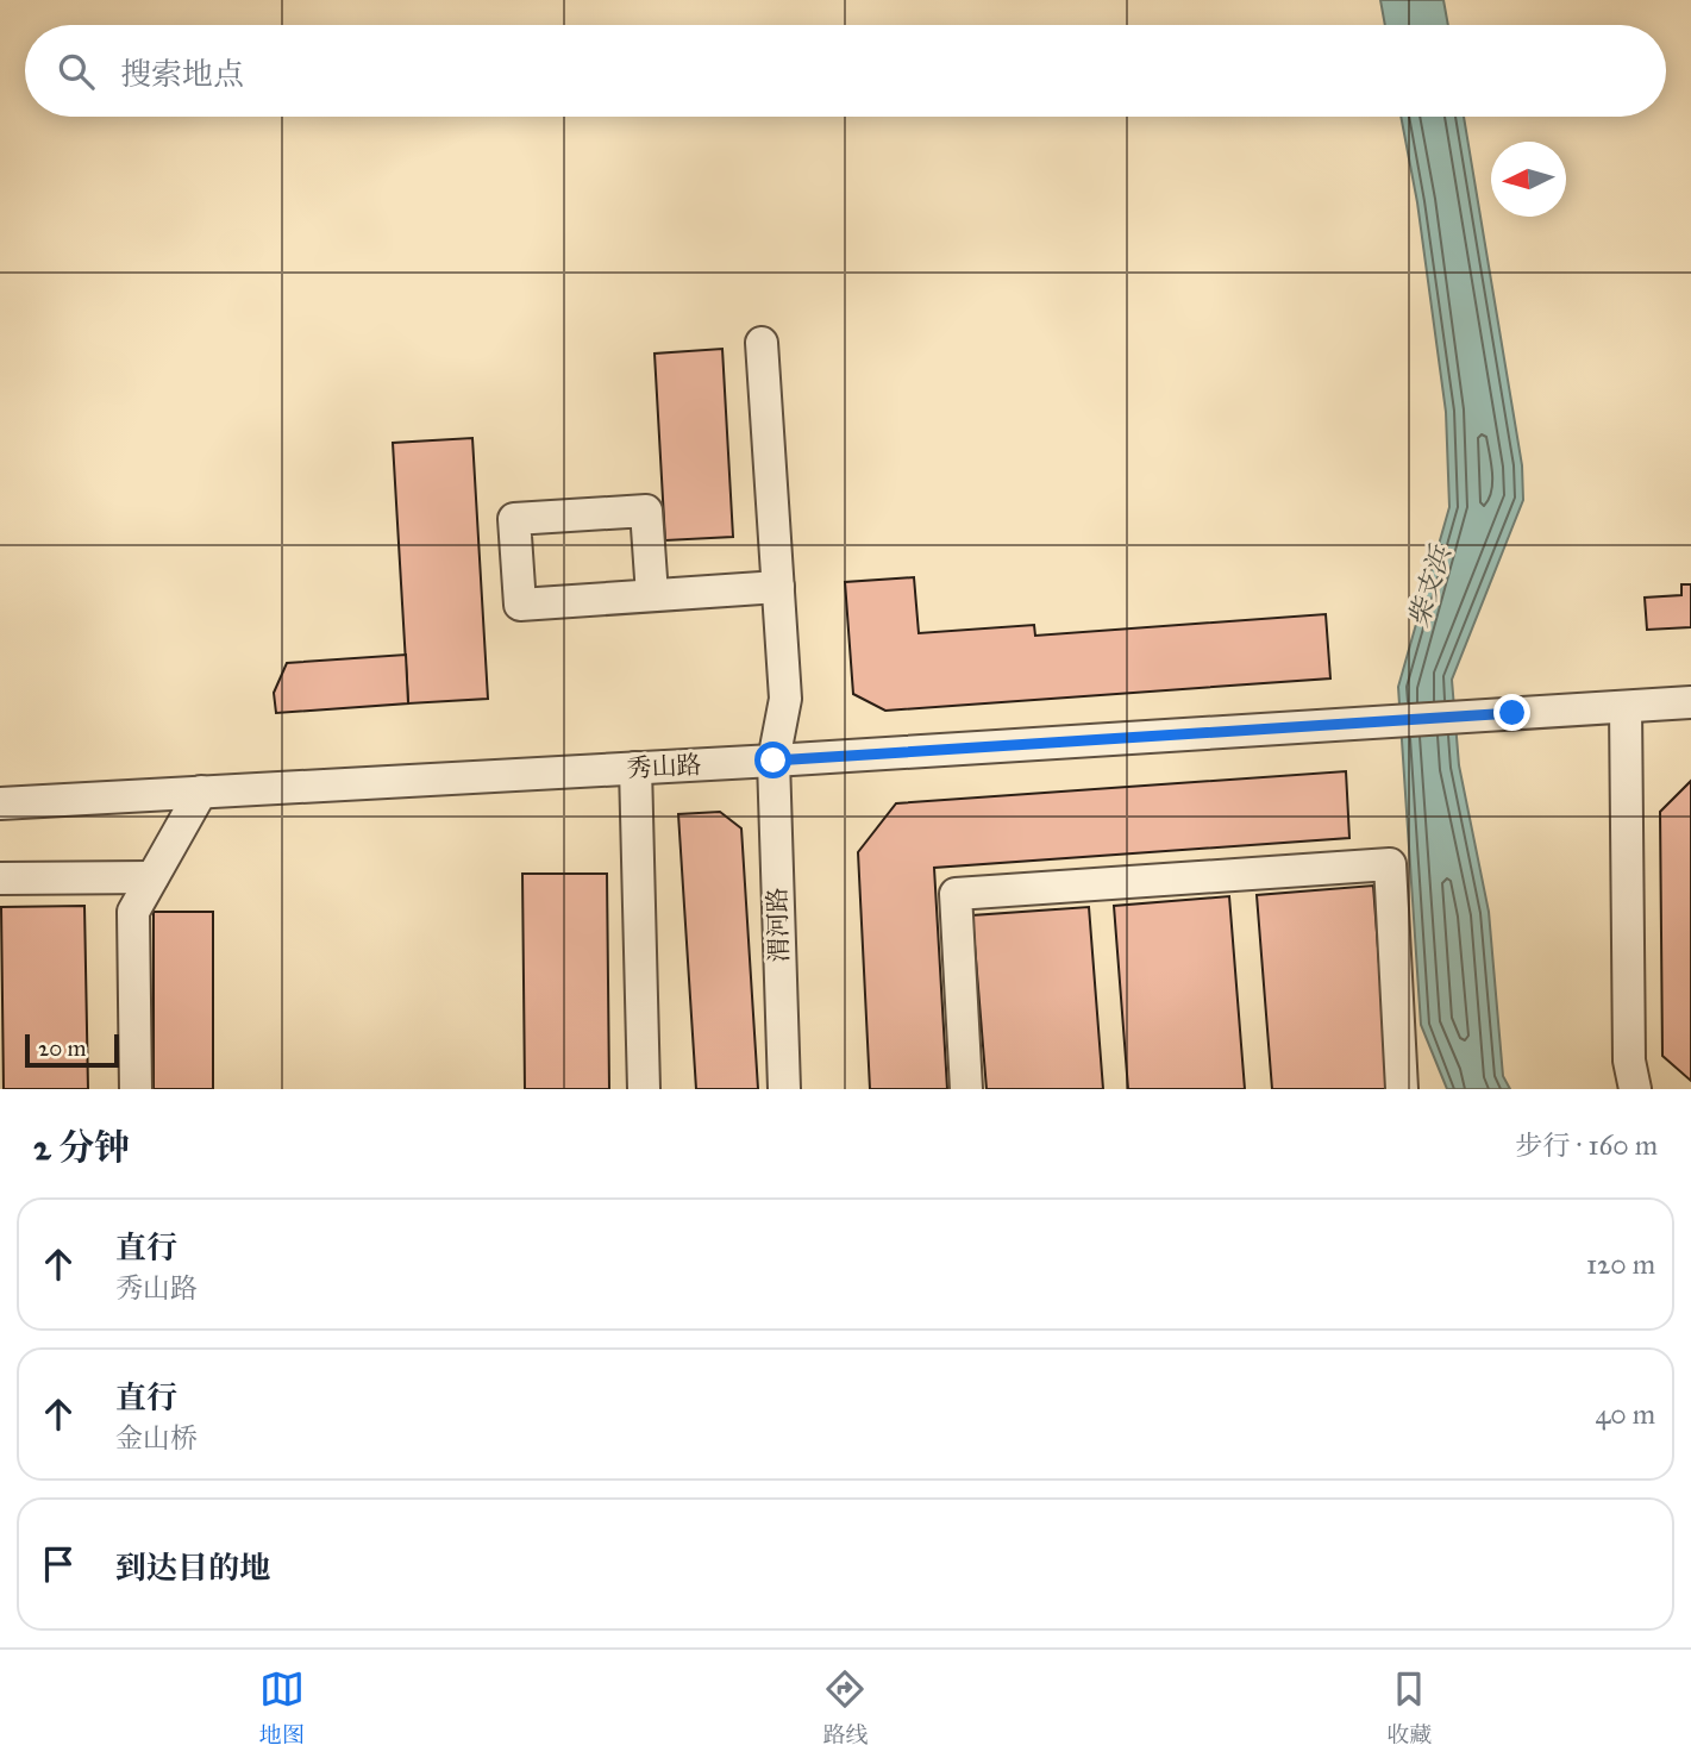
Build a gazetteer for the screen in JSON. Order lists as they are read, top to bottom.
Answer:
{
  "streets": {
    "street": ["秀山路", "渭河路"]
  },
  "crossings": [
    ["秀山路", "渭河路"]
  ],
  "water": ["柴支浜"],
  "scale_bar": "20 m",
  "north": "left",
  "page": {
    "search": "搜索地点",
    "scale": "20 m",
    "heading": ["2 分钟", "步行 · 160 m"],
    "list": [
      ["直行", "秀山路", "120 m"],
      ["直行", "金山桥", "40 m"],
      "到达目的地"
    ],
    "nav": ["地图", "路线", "收藏"]
  }
}
